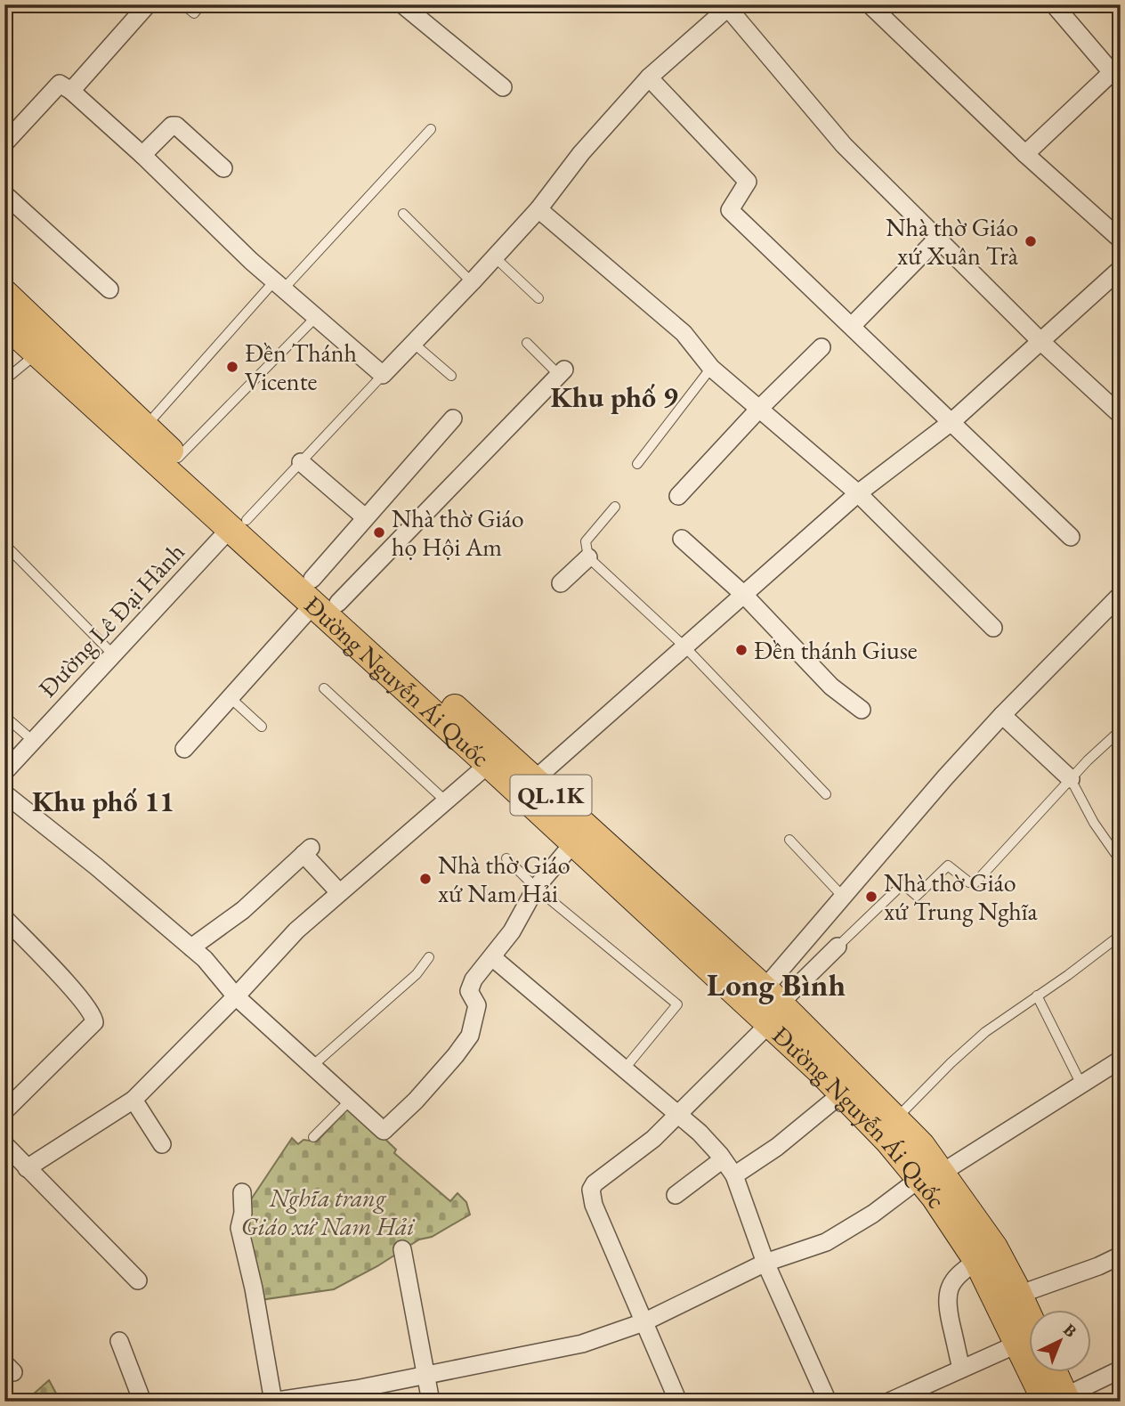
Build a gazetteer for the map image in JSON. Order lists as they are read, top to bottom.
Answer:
{
  "streets": {
    "main road": ["Đường Nguyễn Ái Quốc", "QL.1K"],
    "street": ["Đường Lê Đại Hành"]
  },
  "crossings": [
    ["Đường Lê Đại Hành", "Đường Nguyễn Ái Quốc"]
  ],
  "districts": ["Khu phố 9", "Khu phố 11", "Long Bình"],
  "parks": ["Nghĩa trang Giáo xứ Nam Hải"],
  "places": [
    "Nhà thờ Giáo xứ Xuân Trà",
    "Đền Thánh Vicente",
    "Nhà thờ Giáo họ Hội Am",
    "Đền thánh Giuse",
    "Nhà thờ Giáo xứ Nam Hải",
    "Nhà thờ Giáo xứ Trung Nghĩa"
  ],
  "north": "top right"
}
